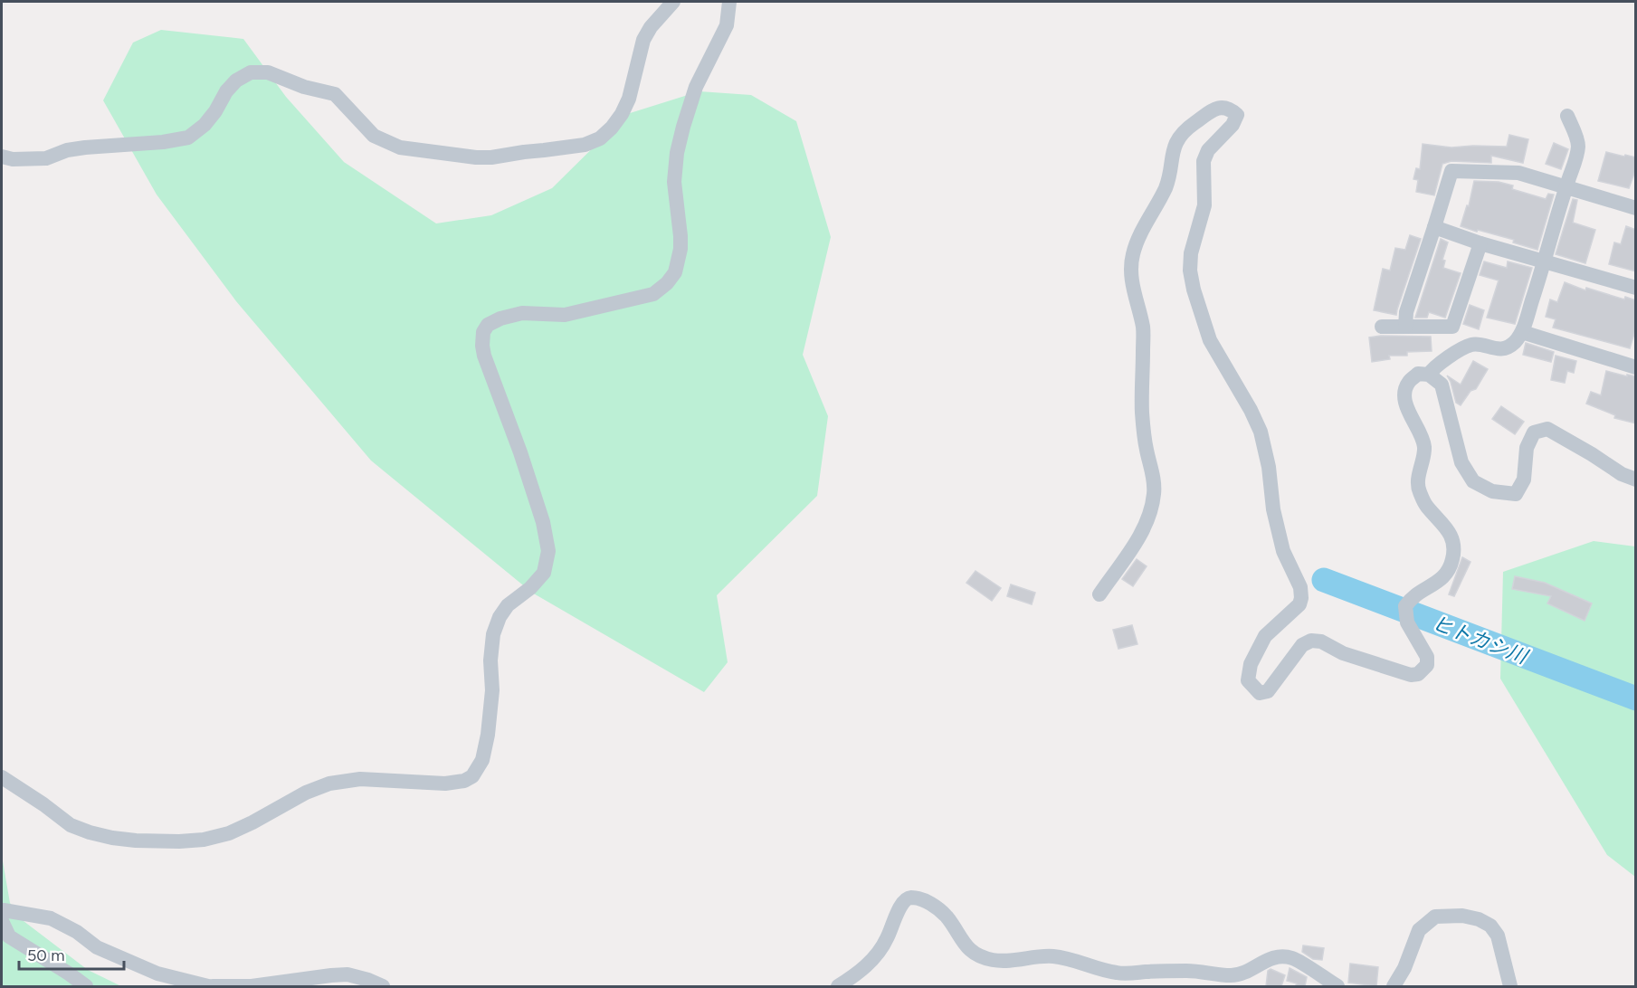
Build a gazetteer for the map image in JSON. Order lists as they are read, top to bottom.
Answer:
{
  "water": ["ヒトカシ川"],
  "scale_bar": "50 m"
}
